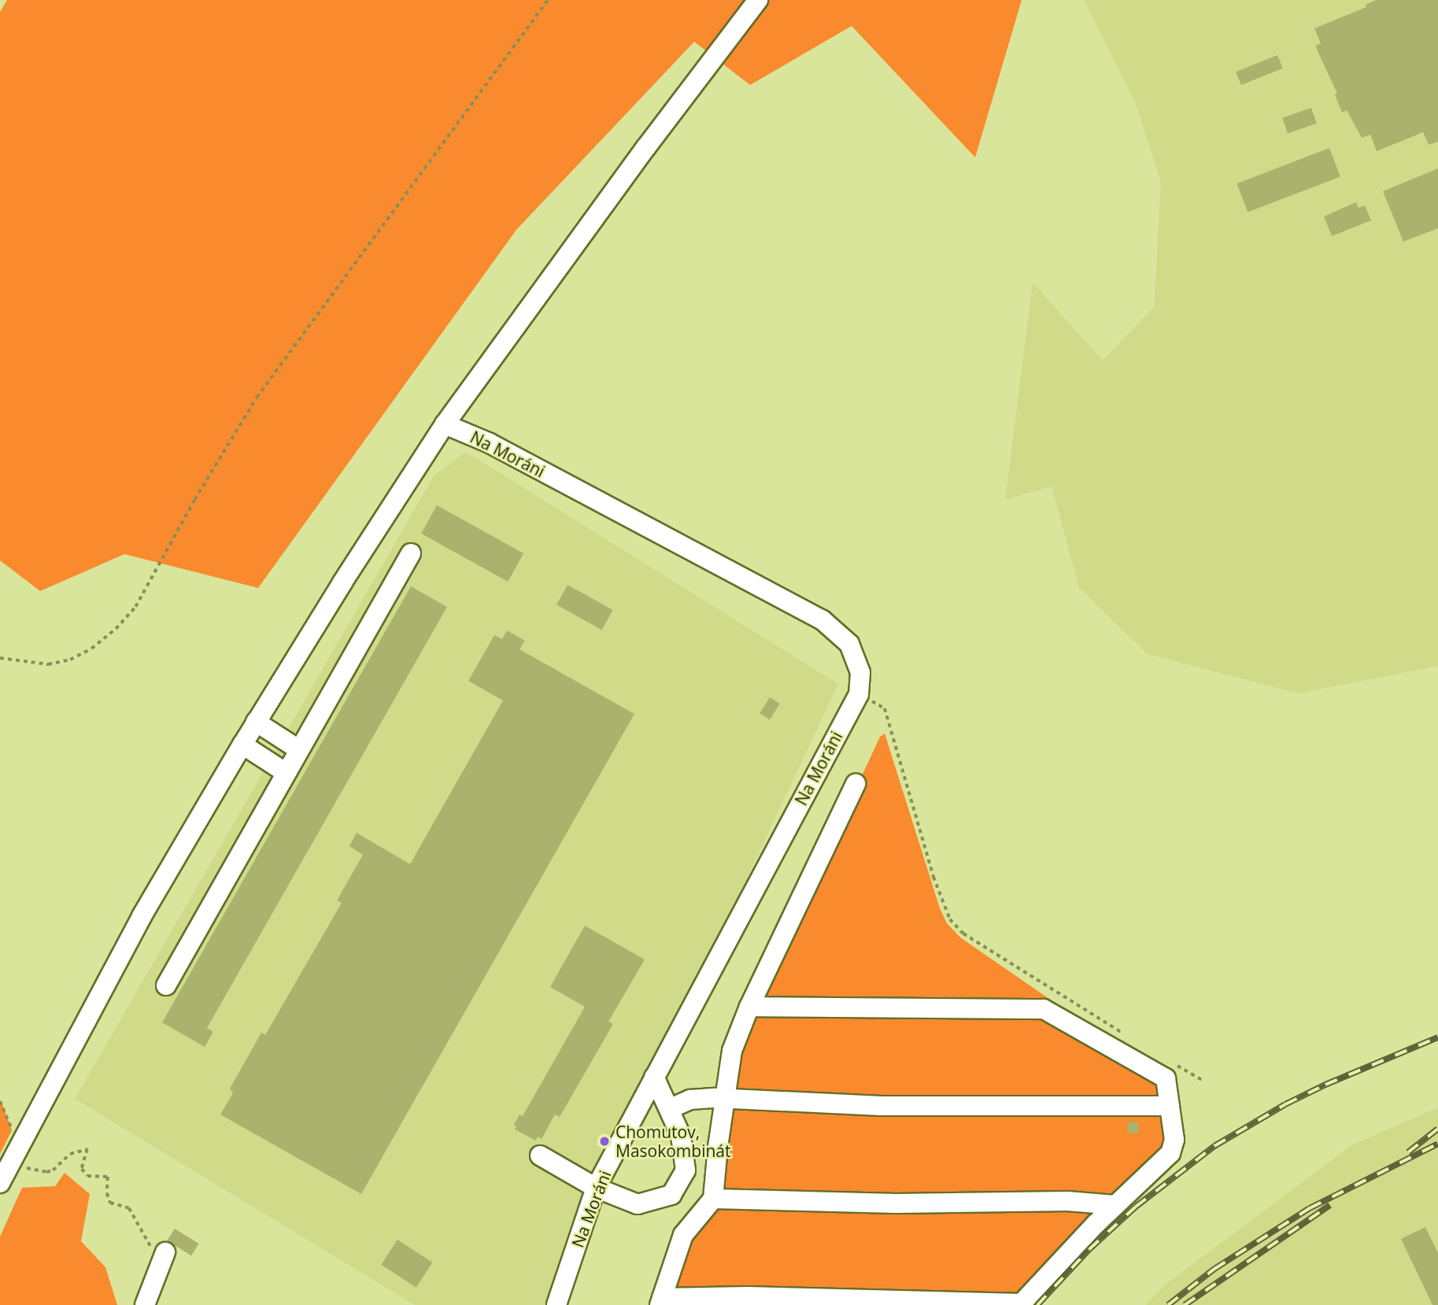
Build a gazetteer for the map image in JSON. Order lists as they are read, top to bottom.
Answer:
{
  "streets": {
    "street": ["Na Moráni"]
  },
  "places": ["Chomutov, Masokombinát"]
}
